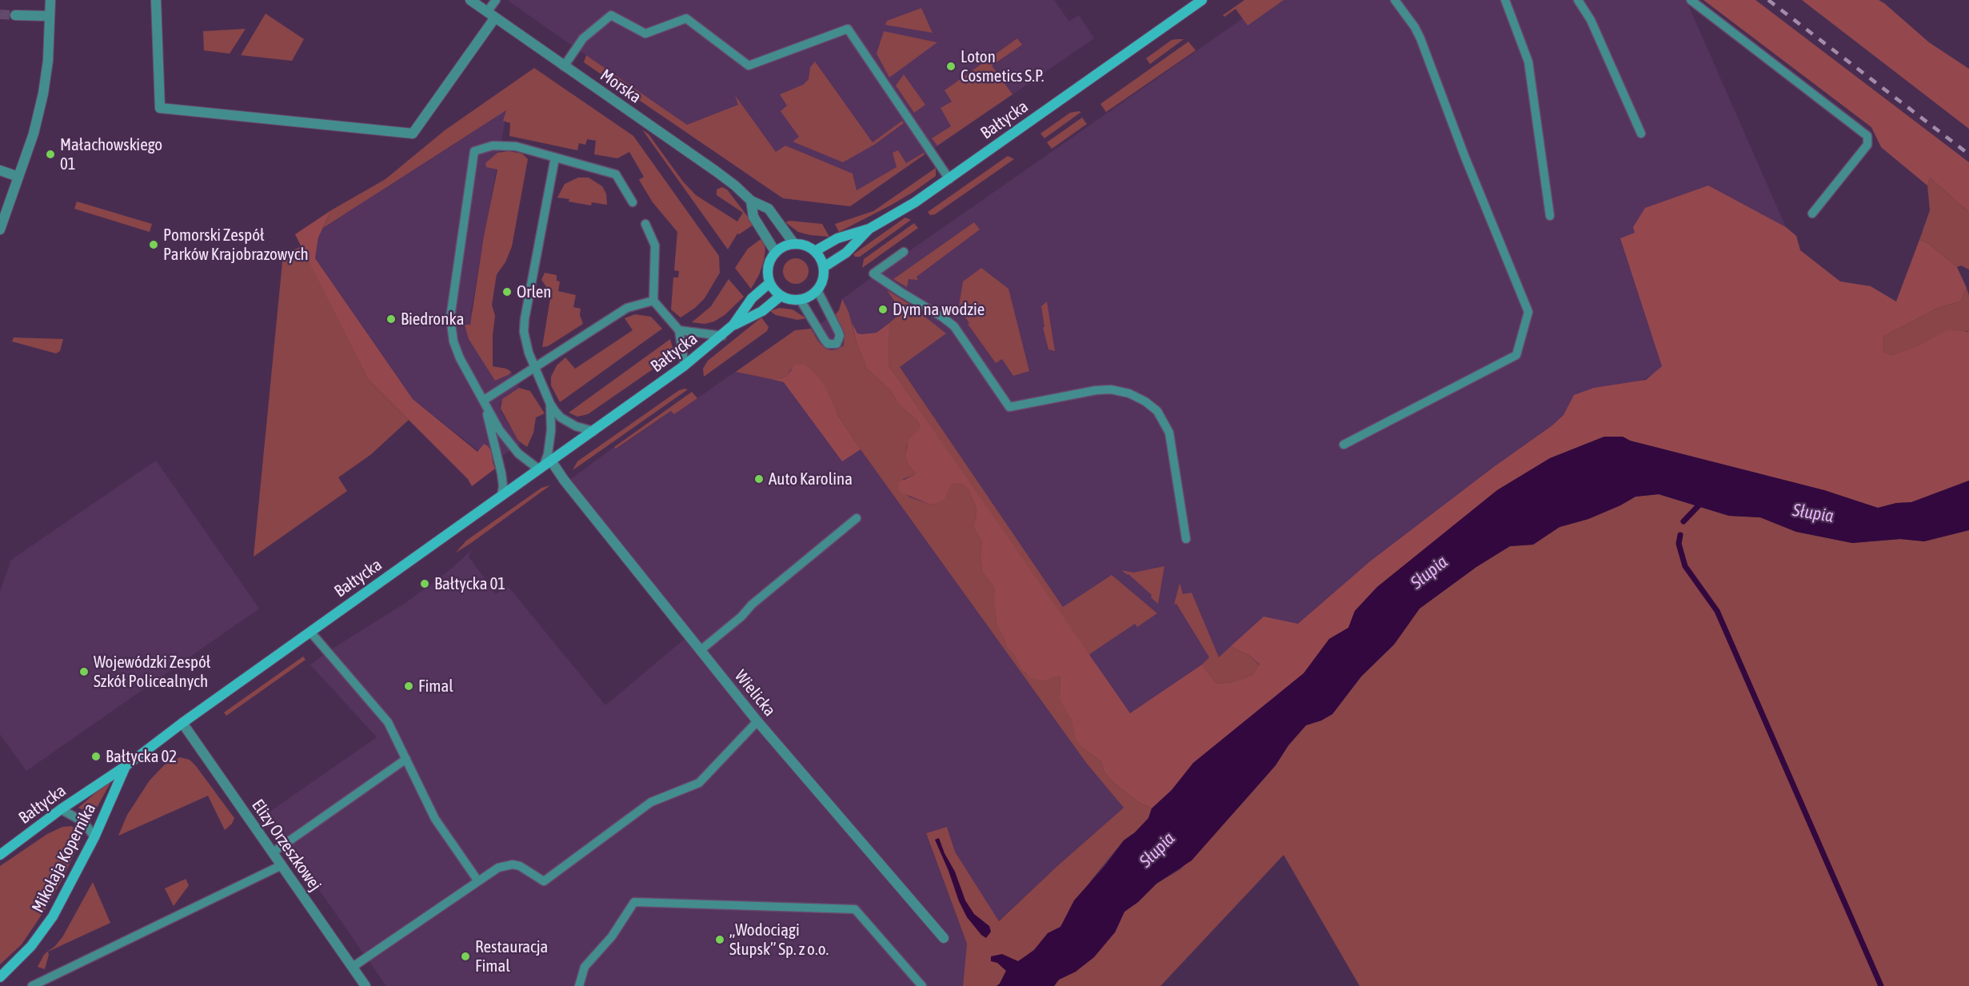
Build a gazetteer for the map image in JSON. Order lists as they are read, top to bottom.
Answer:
{
  "streets": {
    "main road": ["Bałtycka", "Mikołaja Kopernika"],
    "street": ["Morska", "Wielicka", "Elizy Orzeszkowej"]
  },
  "crossings": [
    ["Morska", "Bałtycka"],
    ["Bałtycka", "Wielicka"],
    ["Bałtycka", "Elizy Orzeszkowej"],
    ["Bałtycka", "Mikołaja Kopernika"]
  ],
  "water": ["Słupia"],
  "places": [
    "Loton Cosmetics S.P.",
    "Małachowskiego 01",
    "Pomorski Zespół Parków Krajobrazowych",
    "Orlen",
    "Dym na wodzie",
    "Biedronka",
    "Auto Karolina",
    "Bałtycka 01",
    "Wojewódzki Zespół Szkół Policealnych",
    "Fimal",
    "Bałtycka 02",
    "„Wodociągi Słupsk” Sp. z o.o.",
    "Restauracja Fimal"
  ]
}
